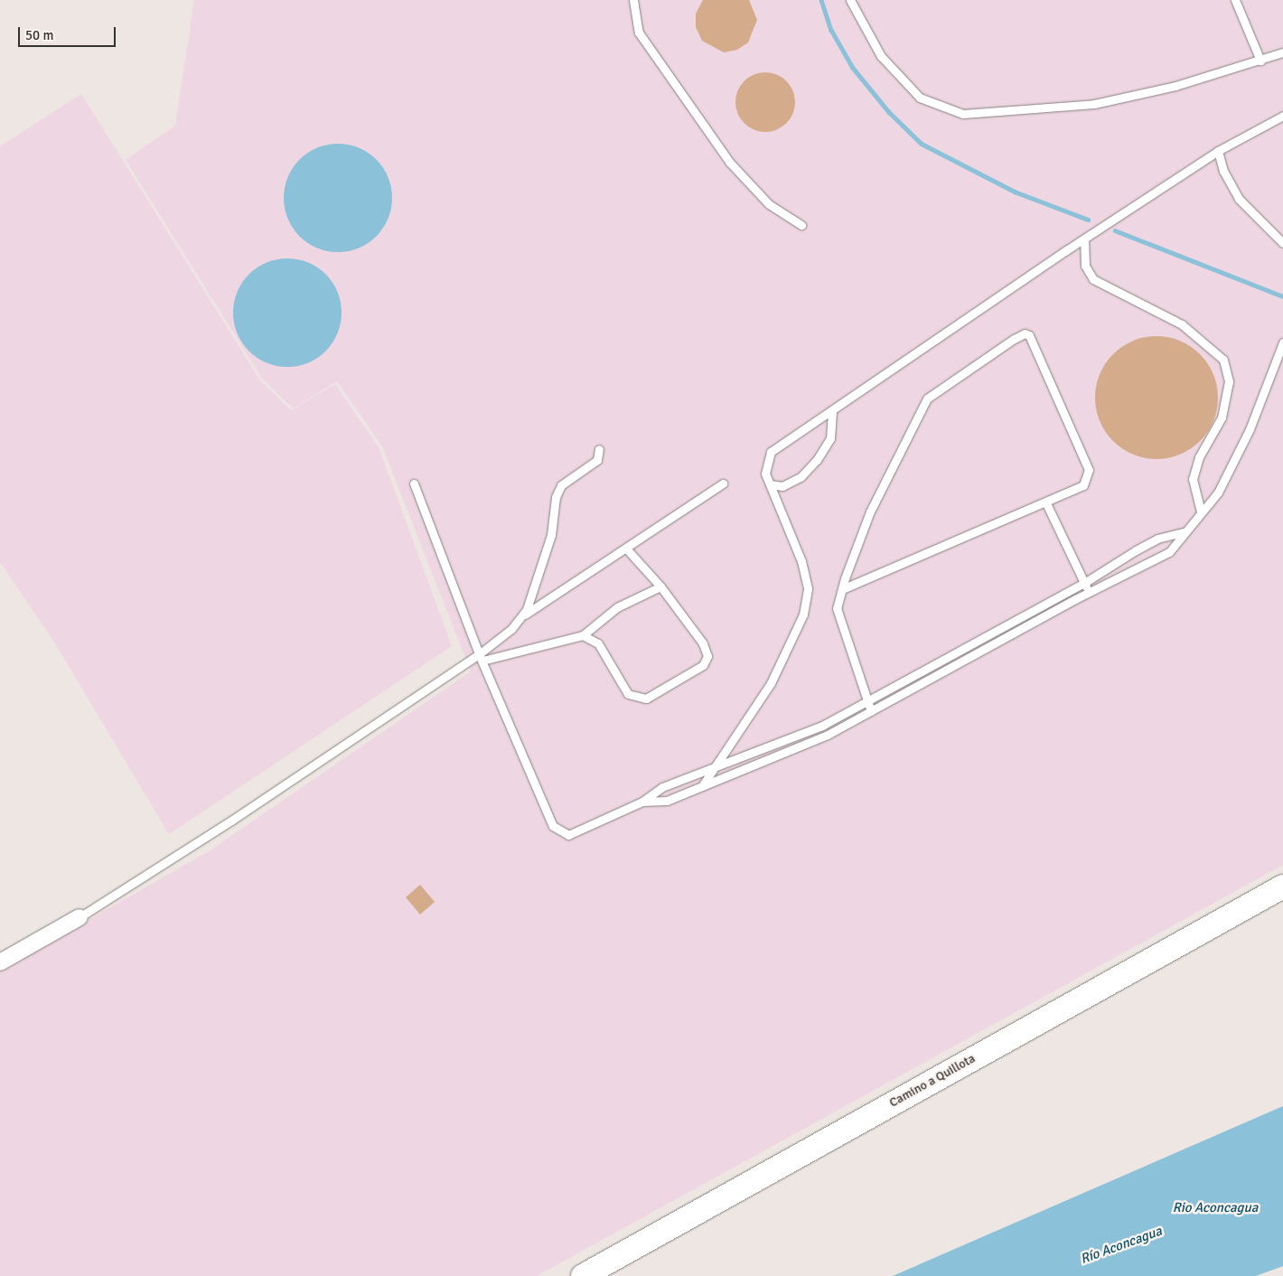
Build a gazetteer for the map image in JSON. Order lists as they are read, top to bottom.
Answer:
{
  "streets": {
    "main road": ["Camino a Quillota"]
  },
  "water": ["Rio Aconcagua", "Río Aconcagua"],
  "scale_bar": "50 m"
}
